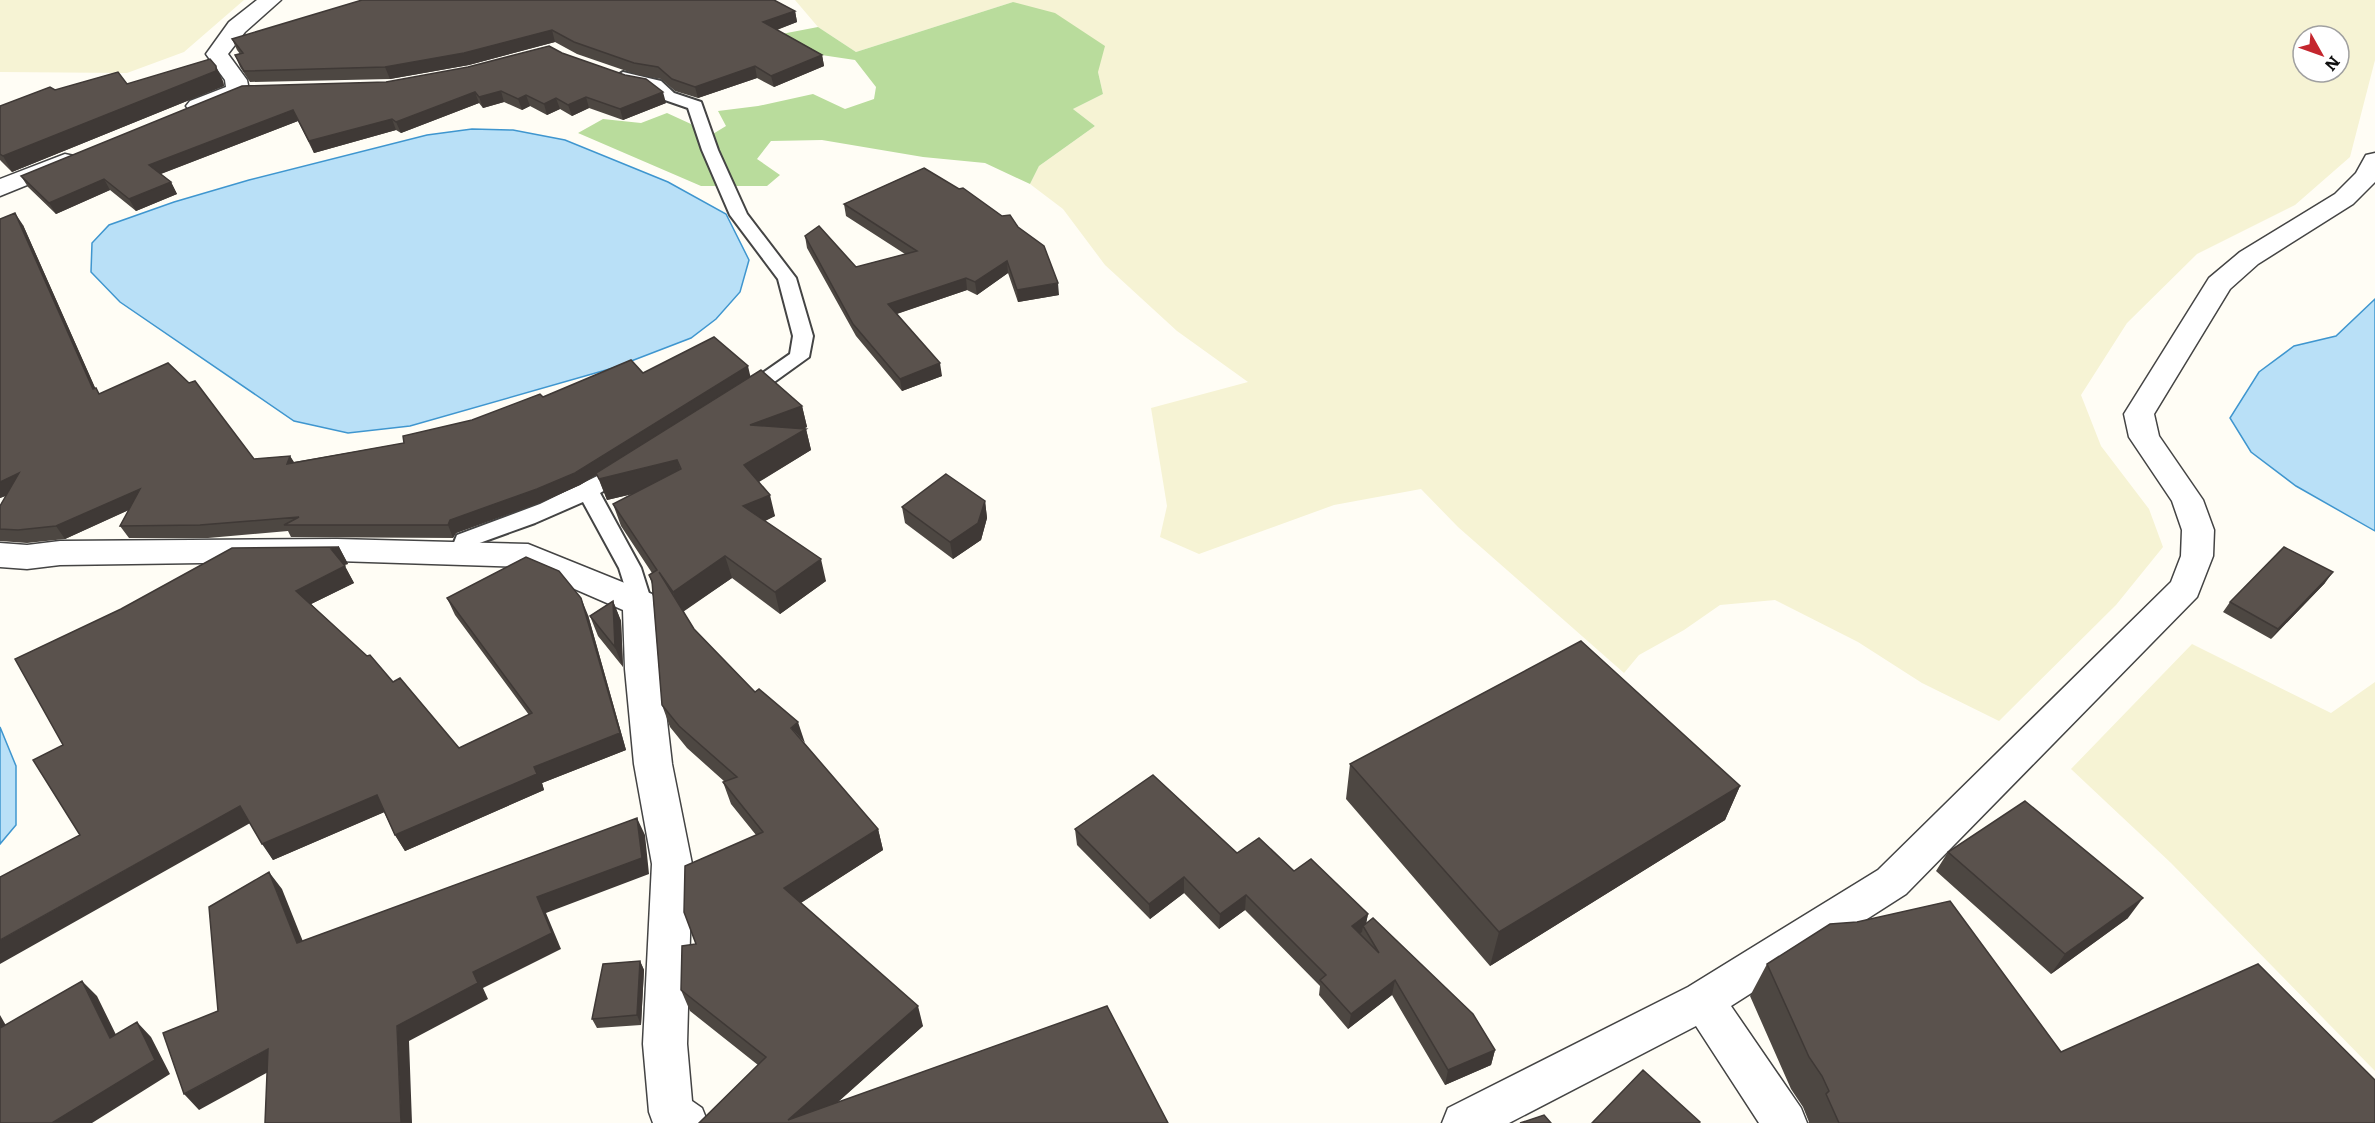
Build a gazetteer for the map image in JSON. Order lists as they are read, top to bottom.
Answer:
{
  "north": "bottom right"
}
